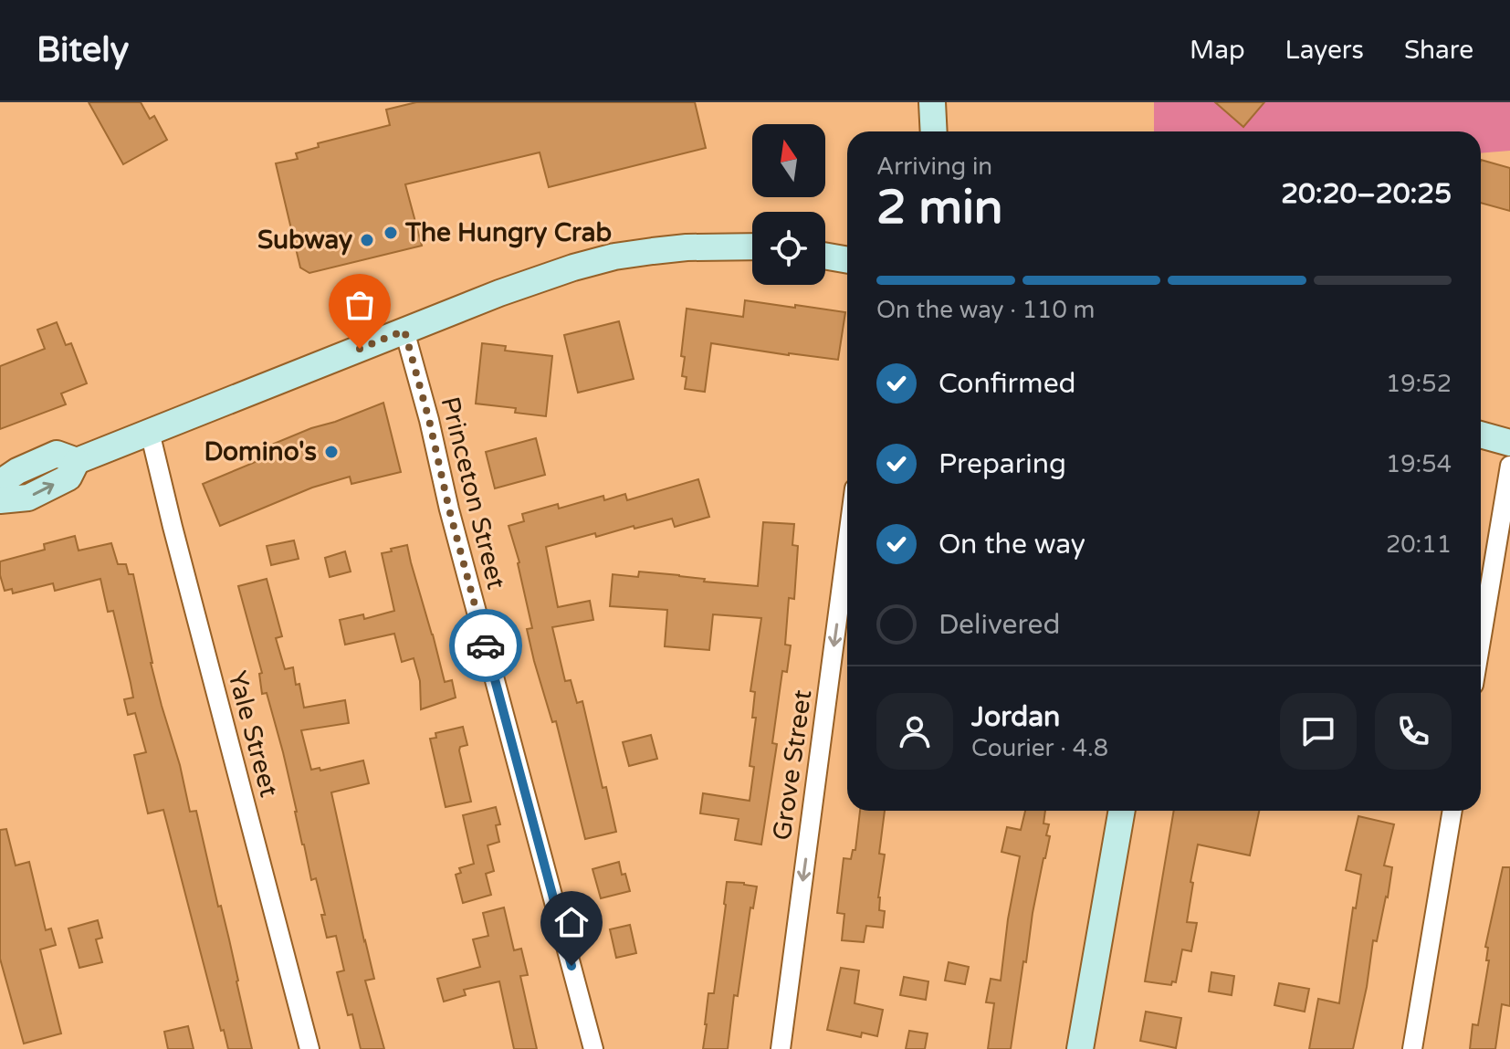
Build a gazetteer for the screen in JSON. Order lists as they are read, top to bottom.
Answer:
{
  "streets": {
    "street": ["Princeton Street", "Yale Street", "Grove Street"]
  },
  "one_way": ["Grove Street"],
  "places": ["The Hungry Crab", "Subway", "Domino's"],
  "north": "top",
  "page": {
    "header": "Bitely",
    "nav": ["Map", "Layers", "Share"],
    "heading": ["2 min", "Arriving in", "20:20–20:25"],
    "panel": ["Jordan", "Courier · 4.8"],
    "bar": "On the way · 110 m",
    "list": [
      ["Confirmed", "19:52"],
      ["Preparing", "19:54"],
      ["On the way", "20:11"],
      "Delivered"
    ]
  }
}
